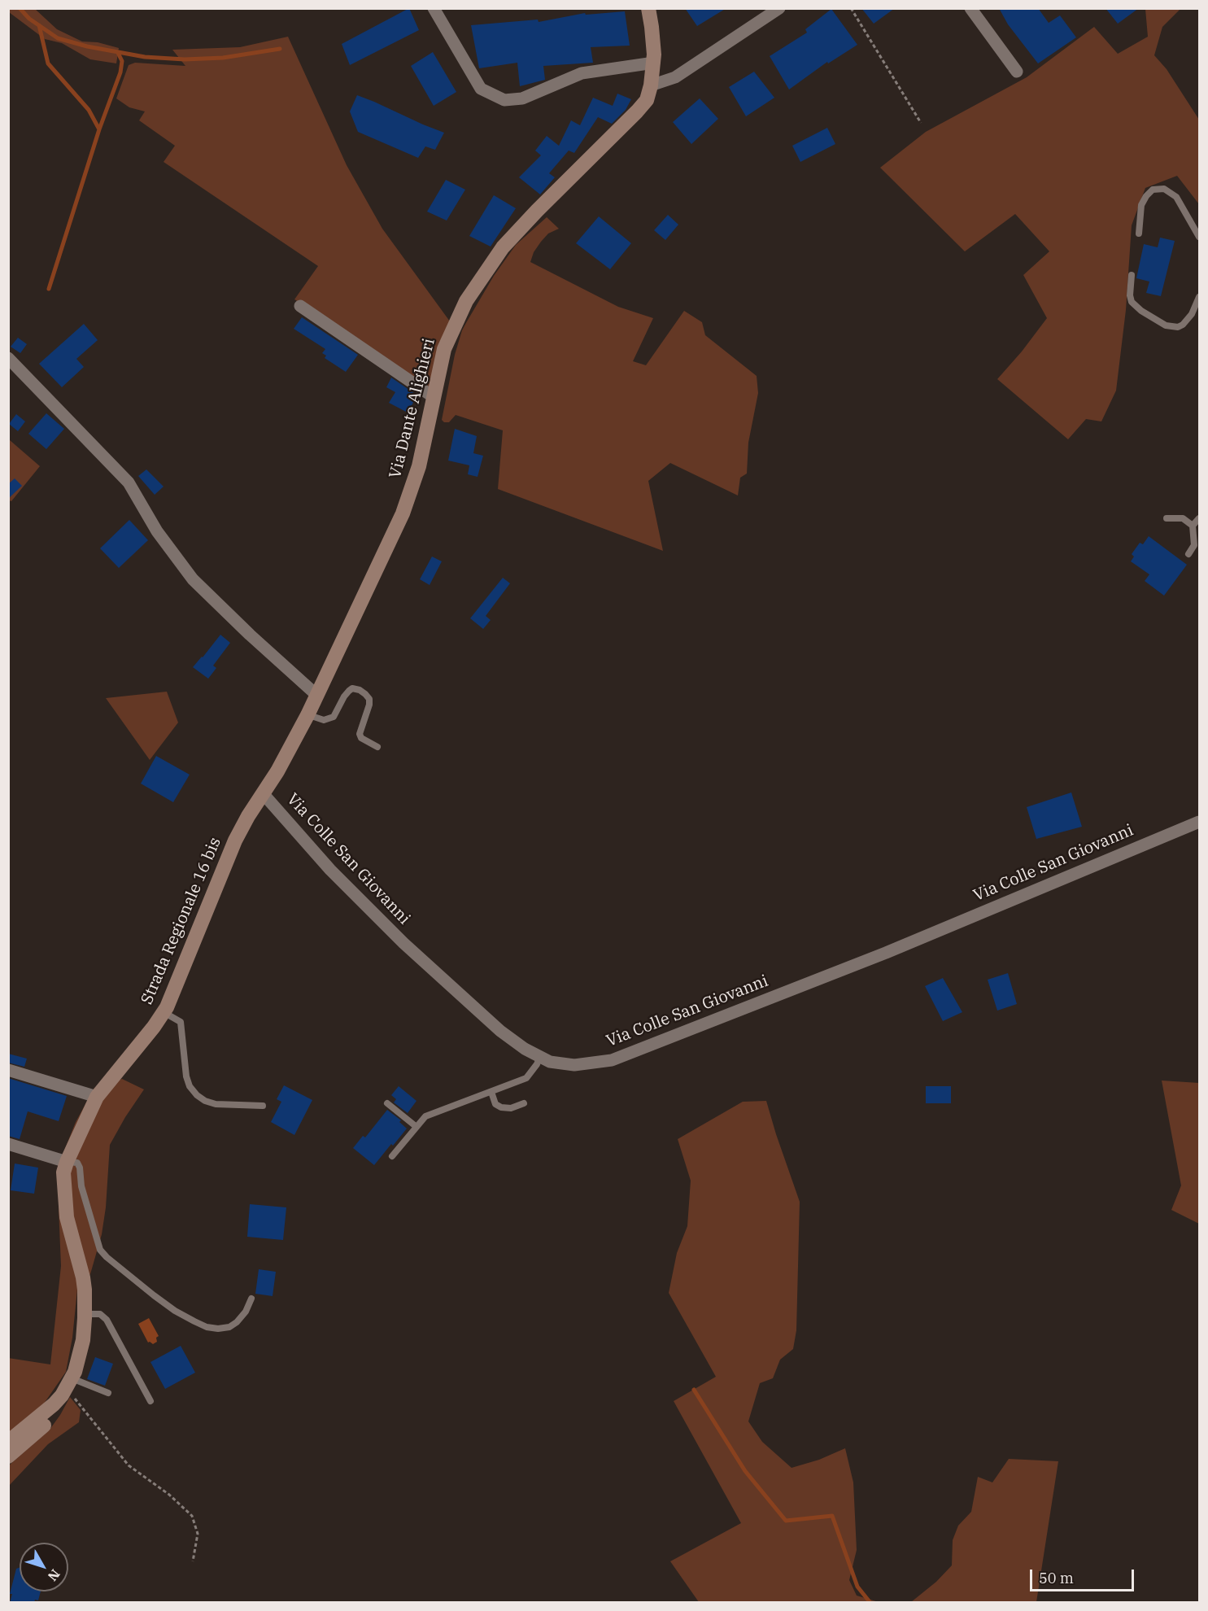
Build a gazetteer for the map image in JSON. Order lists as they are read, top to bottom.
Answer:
{
  "streets": {
    "main road": ["Via Dante Alighieri", "Strada Regionale 16 bis"],
    "street": ["Via Colle San Giovanni"]
  },
  "crossings": [
    ["Via Dante Alighieri", "Strada Regionale 16 bis"],
    ["Via Colle San Giovanni", "Strada Regionale 16 bis"]
  ],
  "scale_bar": "50 m",
  "north": "bottom right"
}
